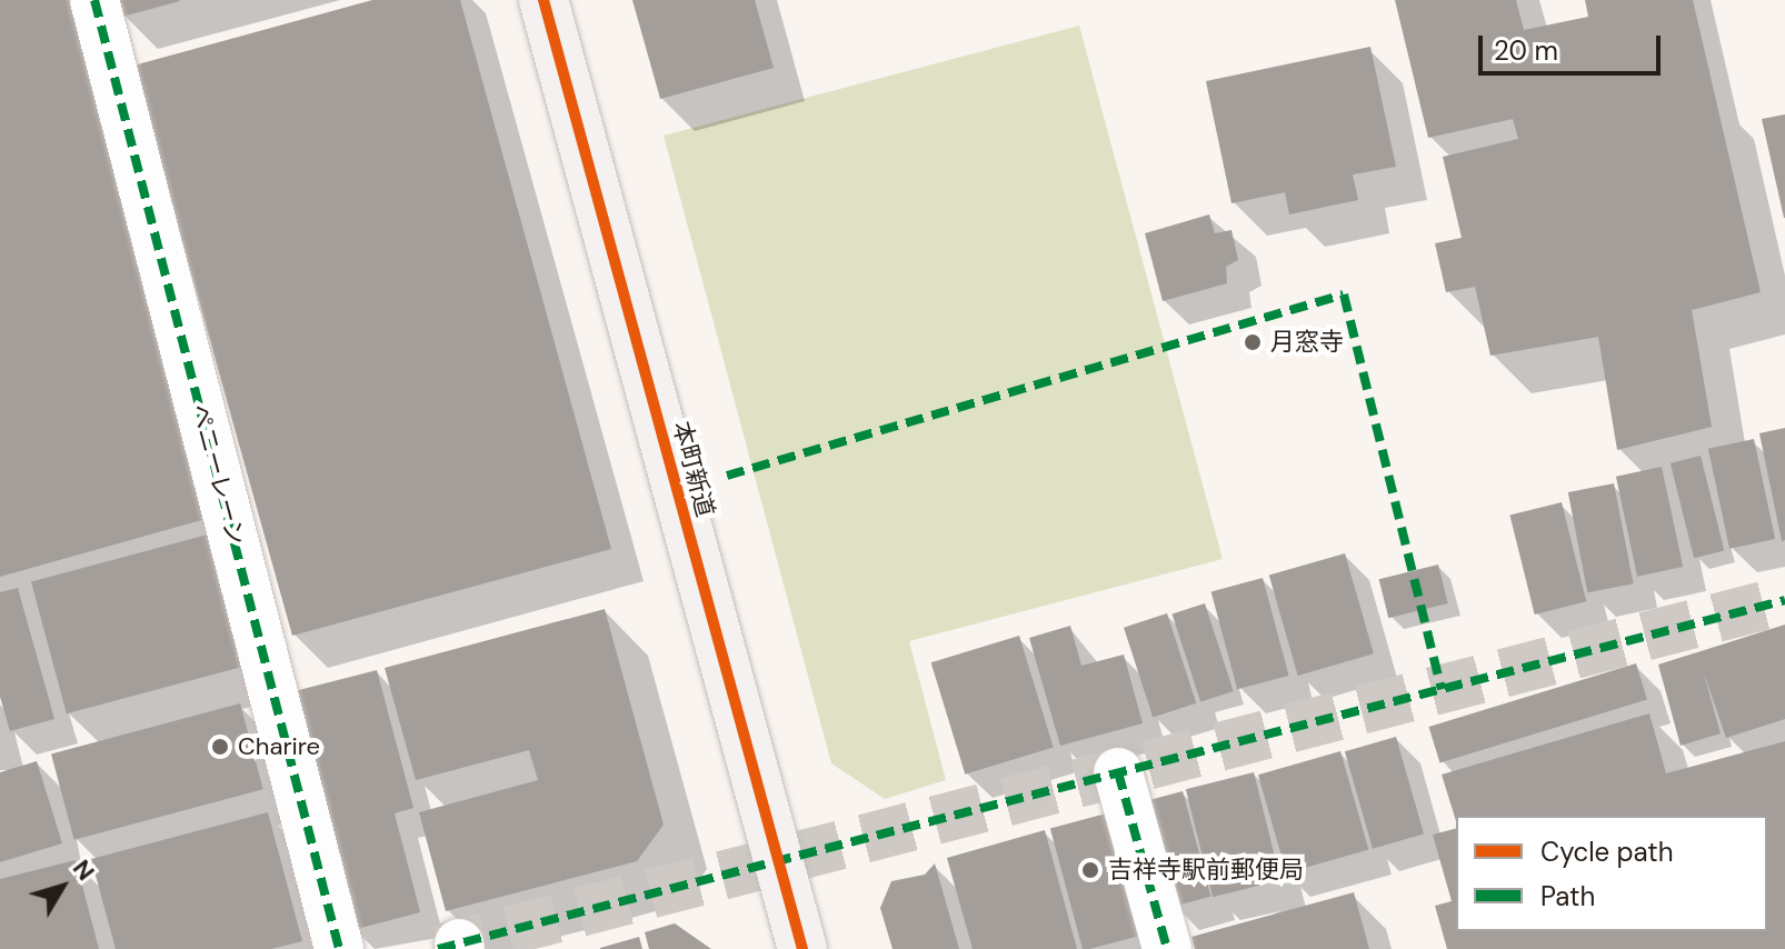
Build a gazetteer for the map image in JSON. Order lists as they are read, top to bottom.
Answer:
{
  "streets": {
    "street": ["本町新道", "ペニーレーン"]
  },
  "places": ["月窓寺", "Charire", "吉祥寺駅前郵便局"],
  "legend": ["Cycle path", "Path"],
  "scale_bar": "20 m",
  "north": "top right"
}
